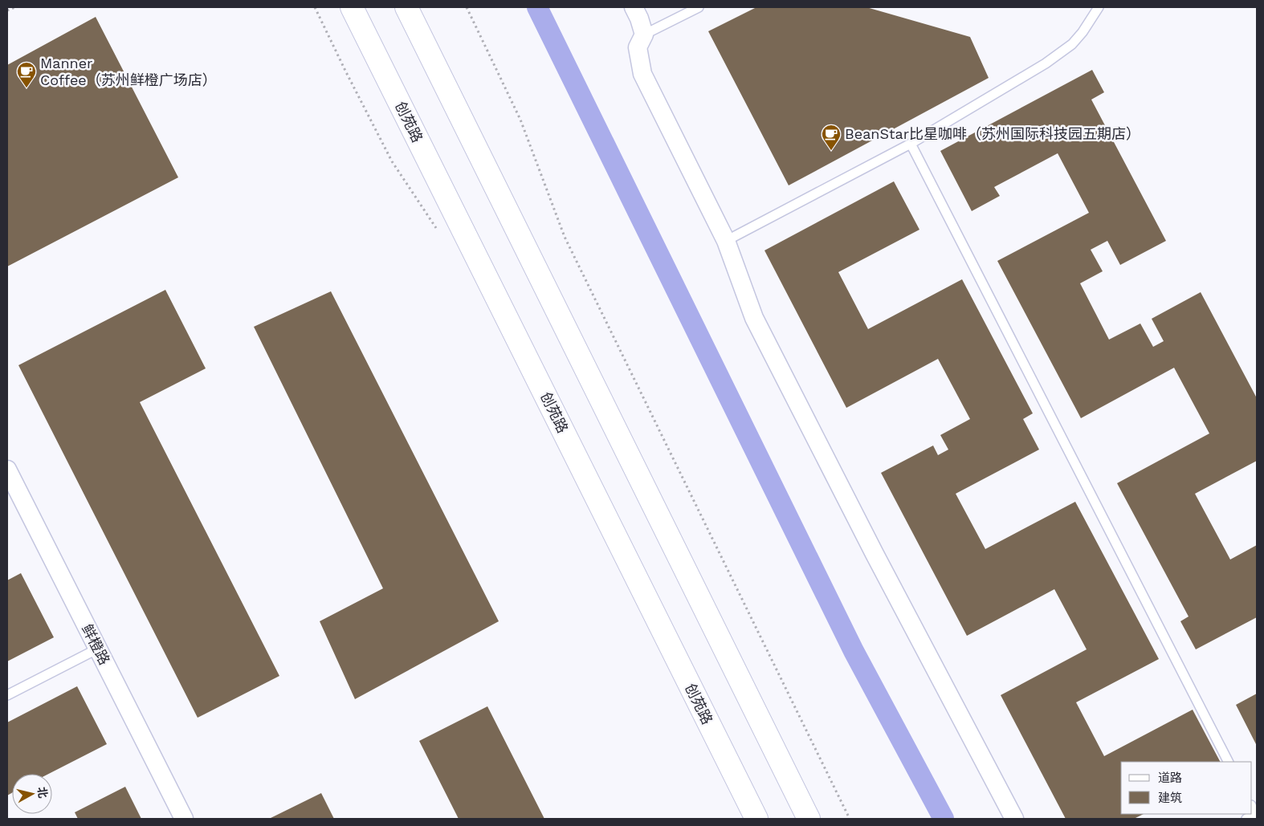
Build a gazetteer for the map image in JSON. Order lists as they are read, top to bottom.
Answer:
{
  "streets": {
    "main road": ["创苑路"],
    "street": ["鲜橙路"]
  },
  "places": {
    "cafe": ["Manner Coffee（苏州鲜橙广场店）", "BeanStar比星咖啡（苏州国际科技园五期店）"]
  },
  "legend": ["道路", "建筑"],
  "north": "right"
}
